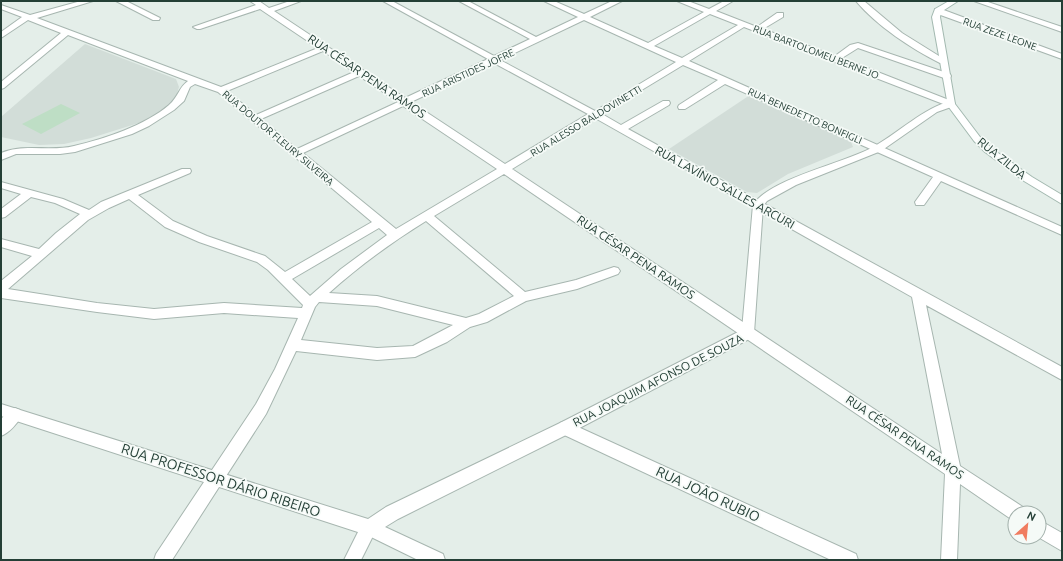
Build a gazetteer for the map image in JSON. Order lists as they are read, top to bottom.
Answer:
{
  "streets": {
    "street": [
      "RUA ZEZE LEONE",
      "RUA BARTOLOMEU BERNEJO",
      "RUA ARISTIDES JOFRE",
      "RUA CÉSAR PENA RAMOS",
      "RUA BENEDETTO BONFIGLI",
      "RUA ALESSO BALDOVINETTI",
      "RUA DOUTOR FLEURY SILVEIRA",
      "RUA ZILDA",
      "RUA LAVÍNIO SALLES ARCURI",
      "RUA JOAQUIM AFONSO DE SOUZA",
      "RUA PROFESSOR DÁRIO RIBEIRO",
      "RUA JOÃO RUBIO"
    ]
  },
  "crossings": [
    ["RUA BARTOLOMEU BERNEJO", "RUA ALESSO BALDOVINETTI"],
    ["RUA BARTOLOMEU BERNEJO", "RUA ZILDA"],
    ["RUA ARISTIDES JOFRE", "RUA CÉSAR PENA RAMOS"],
    ["RUA ARISTIDES JOFRE", "RUA BENEDETTO BONFIGLI"],
    ["RUA ARISTIDES JOFRE", "RUA DOUTOR FLEURY SILVEIRA"],
    ["RUA ARISTIDES JOFRE", "RUA LAVÍNIO SALLES ARCURI"],
    ["RUA CÉSAR PENA RAMOS", "RUA ALESSO BALDOVINETTI"],
    ["RUA CÉSAR PENA RAMOS", "RUA JOAQUIM AFONSO DE SOUZA"],
    ["RUA BENEDETTO BONFIGLI", "RUA ALESSO BALDOVINETTI"],
    ["RUA ALESSO BALDOVINETTI", "RUA LAVÍNIO SALLES ARCURI"],
    ["RUA LAVÍNIO SALLES ARCURI", "RUA JOAQUIM AFONSO DE SOUZA"],
    ["RUA JOAQUIM AFONSO DE SOUZA", "RUA PROFESSOR DÁRIO RIBEIRO"],
    ["RUA JOAQUIM AFONSO DE SOUZA", "RUA JOÃO RUBIO"]
  ],
  "north": "top right"
}
